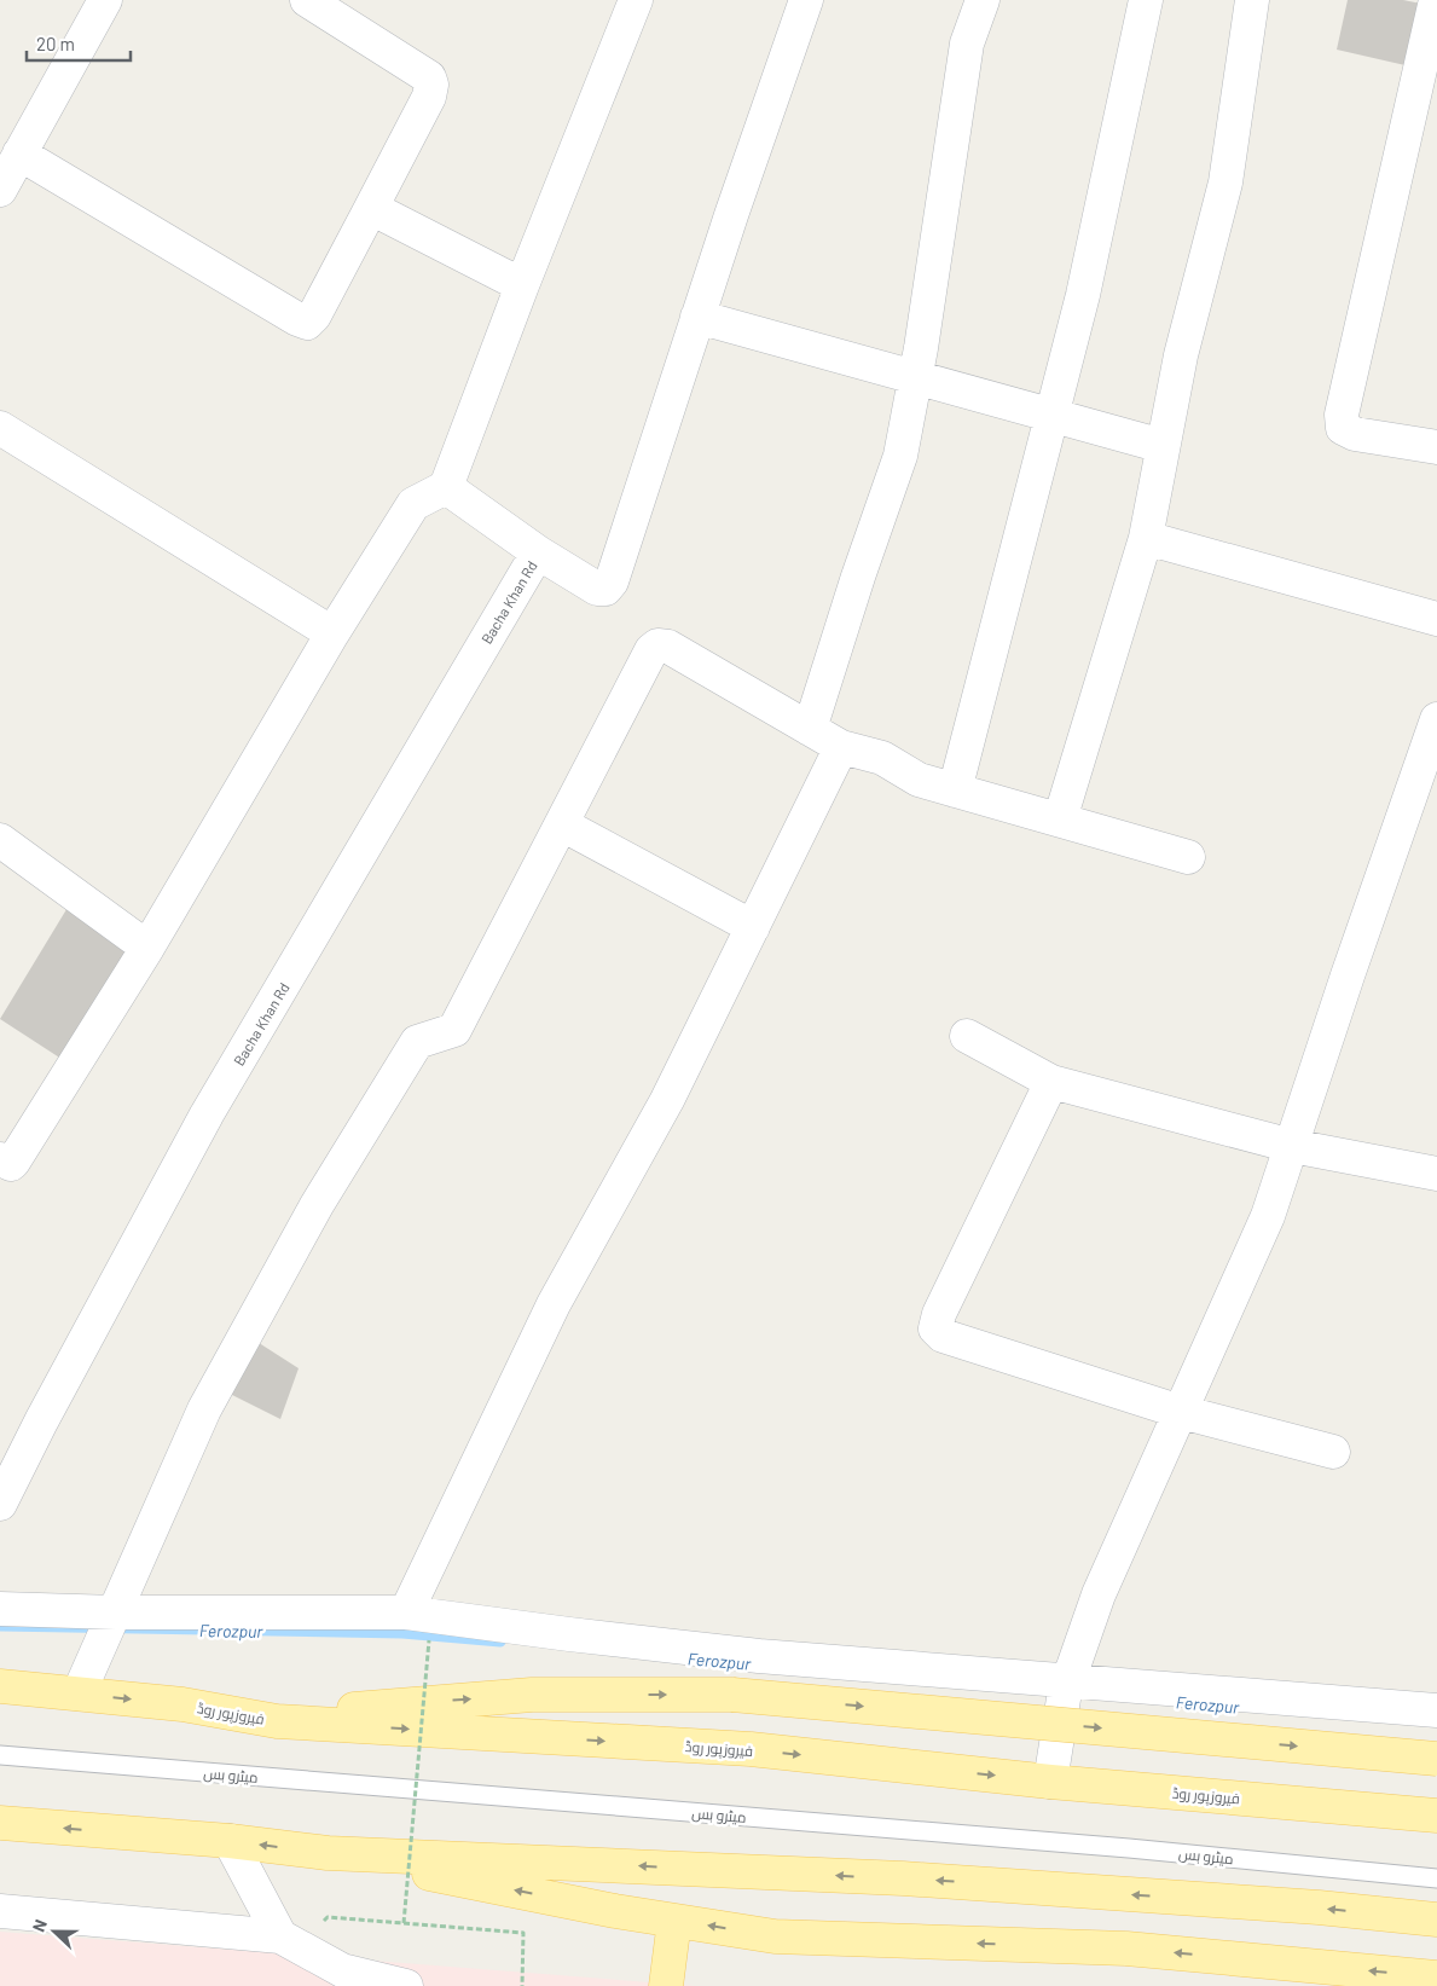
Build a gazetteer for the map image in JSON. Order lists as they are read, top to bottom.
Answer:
{
  "streets": {
    "main road": ["فیروزپور روڈ"],
    "street": ["Bacha Khan Rd"],
    "lane": ["میٹرو بس"]
  },
  "water": ["Ferozpur"],
  "scale_bar": "20 m",
  "north": "left"
}
